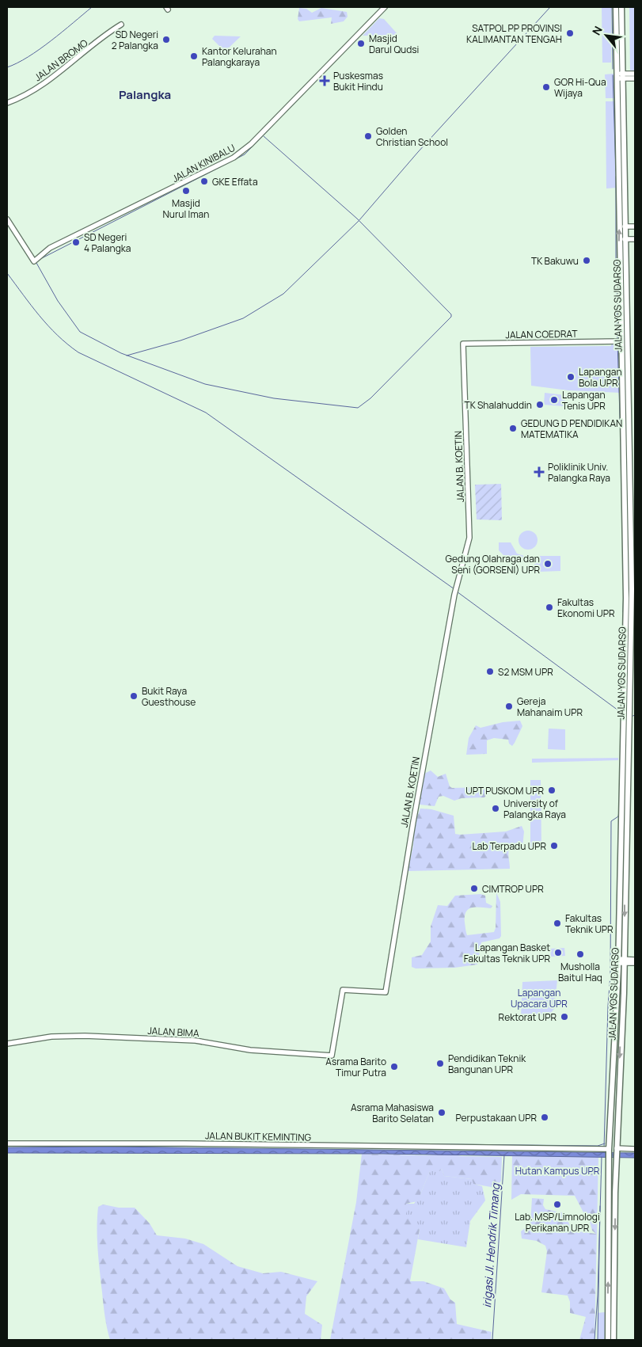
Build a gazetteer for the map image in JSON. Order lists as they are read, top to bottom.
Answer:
{
  "streets": {
    "main road": ["JALAN YOS SUDARSO"],
    "street": [
      "JALAN BROMO",
      "JALAN KINIBALU",
      "JALAN COEDRAT",
      "JALAN B. KOETIN",
      "JALAN BIMA",
      "JALAN BUKIT KEMINTING"
    ]
  },
  "crossings": [
    ["JALAN YOS SUDARSO", "JALAN COEDRAT"],
    ["JALAN YOS SUDARSO", "JALAN BUKIT KEMINTING"],
    ["JALAN COEDRAT", "JALAN B. KOETIN"],
    ["JALAN B. KOETIN", "JALAN BIMA"]
  ],
  "districts": ["Palangka"],
  "water": ["irigasi Jl. Hendrik Timang"],
  "parks": ["Lapangan Upacara UPR", "Hutan Kampus UPR"],
  "places": {
    "other": [
      "SATPOL PP PROVINSI KALIMANTAN TENGAH",
      "SD Negeri 2 Palangka",
      "Masjid Darul Qudsi",
      "Kantor Kelurahan Palangkaraya",
      "GOR Hi-Qua Wijaya",
      "Golden Christian School",
      "GKE Effata",
      "Masjid Nurul Iman",
      "SD Negeri 4 Palangka",
      "TK Bakuwu",
      "Lapangan Bola UPR",
      "Lapangan Tenis UPR",
      "TK Shalahuddin",
      "GEDUNG D PENDIDIKAN MATEMATIKA",
      "Gedung Olahraga dan Seni (GORSENI) UPR",
      "Fakultas Ekonomi UPR",
      "S2 MSM UPR",
      "Bukit Raya Guesthouse",
      "Gereja Mahanaim UPR",
      "UPT PUSKOM UPR",
      "University of Palangka Raya",
      "Lab Terpadu UPR",
      "CIMTROP UPR",
      "Fakultas Teknik UPR",
      "Lapangan Basket Fakultas Teknik UPR",
      "Musholla Baitul Haq",
      "Rektorat UPR",
      "Pendidikan Teknik Bangunan UPR",
      "Asrama Barito Timur Putra",
      "Asrama Mahasiswa Barito Selatan",
      "Perpustakaan UPR",
      "Lab. MSP/Limnologi Perikanan UPR"
    ],
    "health": ["Puskesmas Bukit Hindu", "Poliklinik Univ. Palangka Raya"]
  },
  "north": "top left"
}
